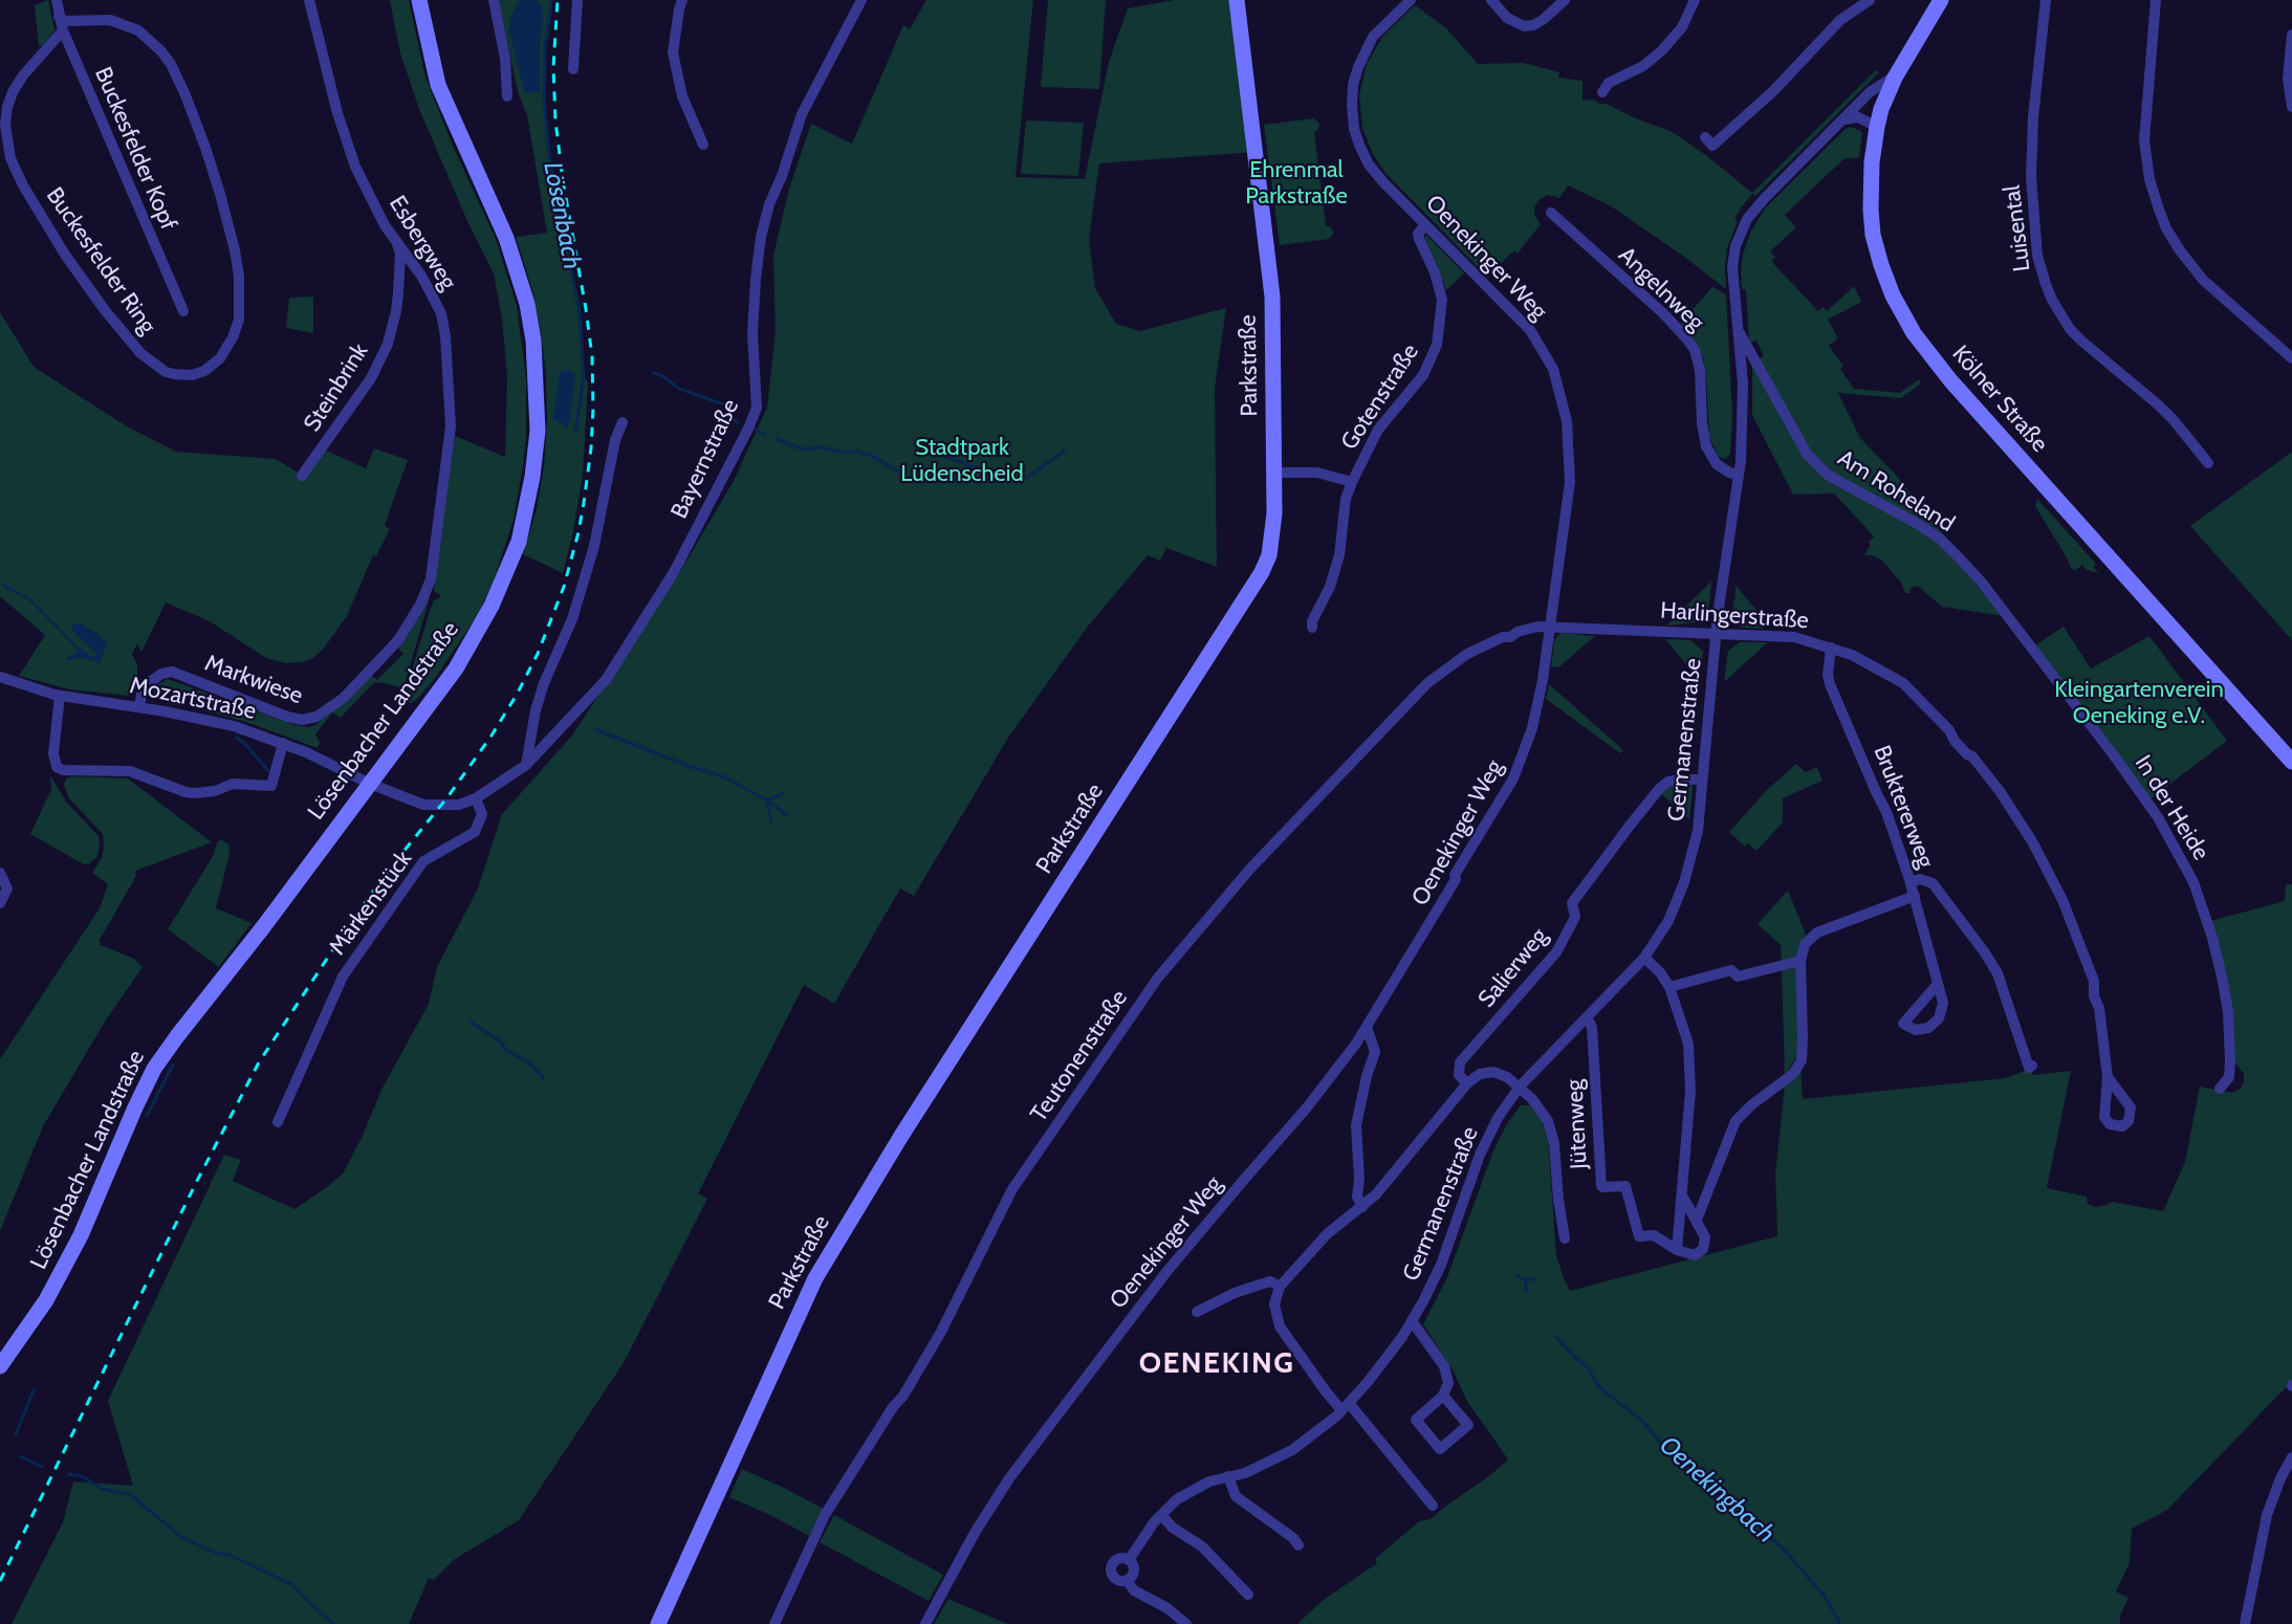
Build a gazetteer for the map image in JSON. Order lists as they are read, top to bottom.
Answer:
{
  "streets": {
    "main road": ["Parkstraße", "Kölner Straße", "Lösenbacher Landstraße"],
    "street": [
      "Buckesfelder Kopf",
      "Luisental",
      "Esbergweg",
      "Oenekinger Weg",
      "Buckesfelder Ring",
      "Angelnweg",
      "Steinbrink",
      "Gotenstraße",
      "Bayernstraße",
      "Am Roheland",
      "Harlingerstraße",
      "Markwiese",
      "Mozartstraße",
      "Germanenstraße",
      "Bruktererweg",
      "In der Heide",
      "Märkenstück",
      "Salierweg",
      "Teutonenstraße",
      "Jütenweg"
    ]
  },
  "crossings": [
    ["Buckesfelder Kopf", "Buckesfelder Ring"],
    ["Esbergweg", "Steinbrink"],
    ["Esbergweg", "Markwiese"],
    ["Oenekinger Weg", "Gotenstraße"],
    ["Oenekinger Weg", "Harlingerstraße"],
    ["Oenekinger Weg", "Teutonenstraße"],
    ["Angelnweg", "Germanenstraße"],
    ["Parkstraße", "Gotenstraße"],
    ["Kölner Straße", "Germanenstraße"],
    ["Bayernstraße", "Märkenstück"],
    ["Am Roheland", "Germanenstraße"],
    ["Am Roheland", "In der Heide"],
    ["Harlingerstraße", "Germanenstraße"],
    ["Harlingerstraße", "Bruktererweg"],
    ["Harlingerstraße", "Teutonenstraße"],
    ["Markwiese", "Mozartstraße"],
    ["Mozartstraße", "Lösenbacher Landstraße"],
    ["Germanenstraße", "Salierweg"],
    ["Germanenstraße", "Jütenweg"]
  ],
  "districts": ["OENEKING"],
  "water": ["Lösenbach", "Oenekingbach"],
  "parks": ["Ehrenmal Parkstraße", "Stadtpark Lüdenscheid", "Kleingartenverein Oeneking e.V."]
}
